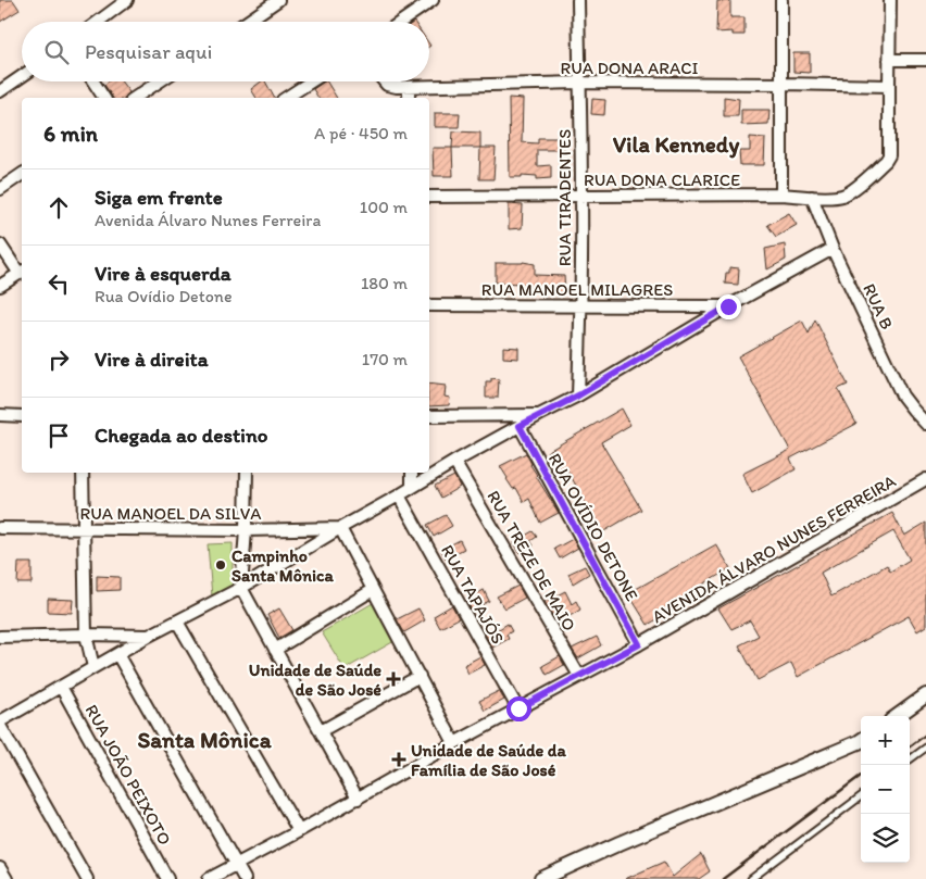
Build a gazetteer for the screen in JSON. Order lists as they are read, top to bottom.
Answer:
{
  "streets": {
    "street": [
      "RUA DONA ARACI",
      "RUA DONA CLARICE",
      "RUA TIRADENTES",
      "RUA MANOEL MILAGRES",
      "RUA B",
      "RUA MANOEL DA SILVA",
      "RUA OVÍDIO DETONE",
      "AVENIDA ÁLVARO NUNES FERREIRA",
      "RUA TREZE DE MAIO",
      "RUA TAPAJÓS",
      "RUA JOÃO PEIXOTO"
    ]
  },
  "crossings": [
    ["RUA DONA ARACI", "RUA DONA CLARICE"],
    ["RUA DONA ARACI", "RUA TIRADENTES"],
    ["RUA DONA CLARICE", "RUA TIRADENTES"],
    ["RUA DONA CLARICE", "RUA B"],
    ["RUA TIRADENTES", "RUA MANOEL MILAGRES"],
    ["RUA OVÍDIO DETONE", "AVENIDA ÁLVARO NUNES FERREIRA"],
    ["AVENIDA ÁLVARO NUNES FERREIRA", "RUA TREZE DE MAIO"],
    ["AVENIDA ÁLVARO NUNES FERREIRA", "RUA TAPAJÓS"]
  ],
  "districts": ["Vila Kennedy", "Santa Mônica"],
  "places": {
    "other": ["Campinho Santa Mônica"],
    "health": ["Unidade de Saúde de São José", "Unidade de Saúde da Família de São José"]
  },
  "page": {
    "search": "Pesquisar aqui",
    "heading": ["6 min", "A pé · 450 m"],
    "list": [
      ["Siga em frente", "Avenida Álvaro Nunes Ferreira", "100 m"],
      ["Vire à esquerda", "Rua Ovídio Detone", "180 m"],
      ["Vire à direita", "170 m"],
      "Chegada ao destino"
    ],
    "map_buttons": ["+", "−"]
  }
}
